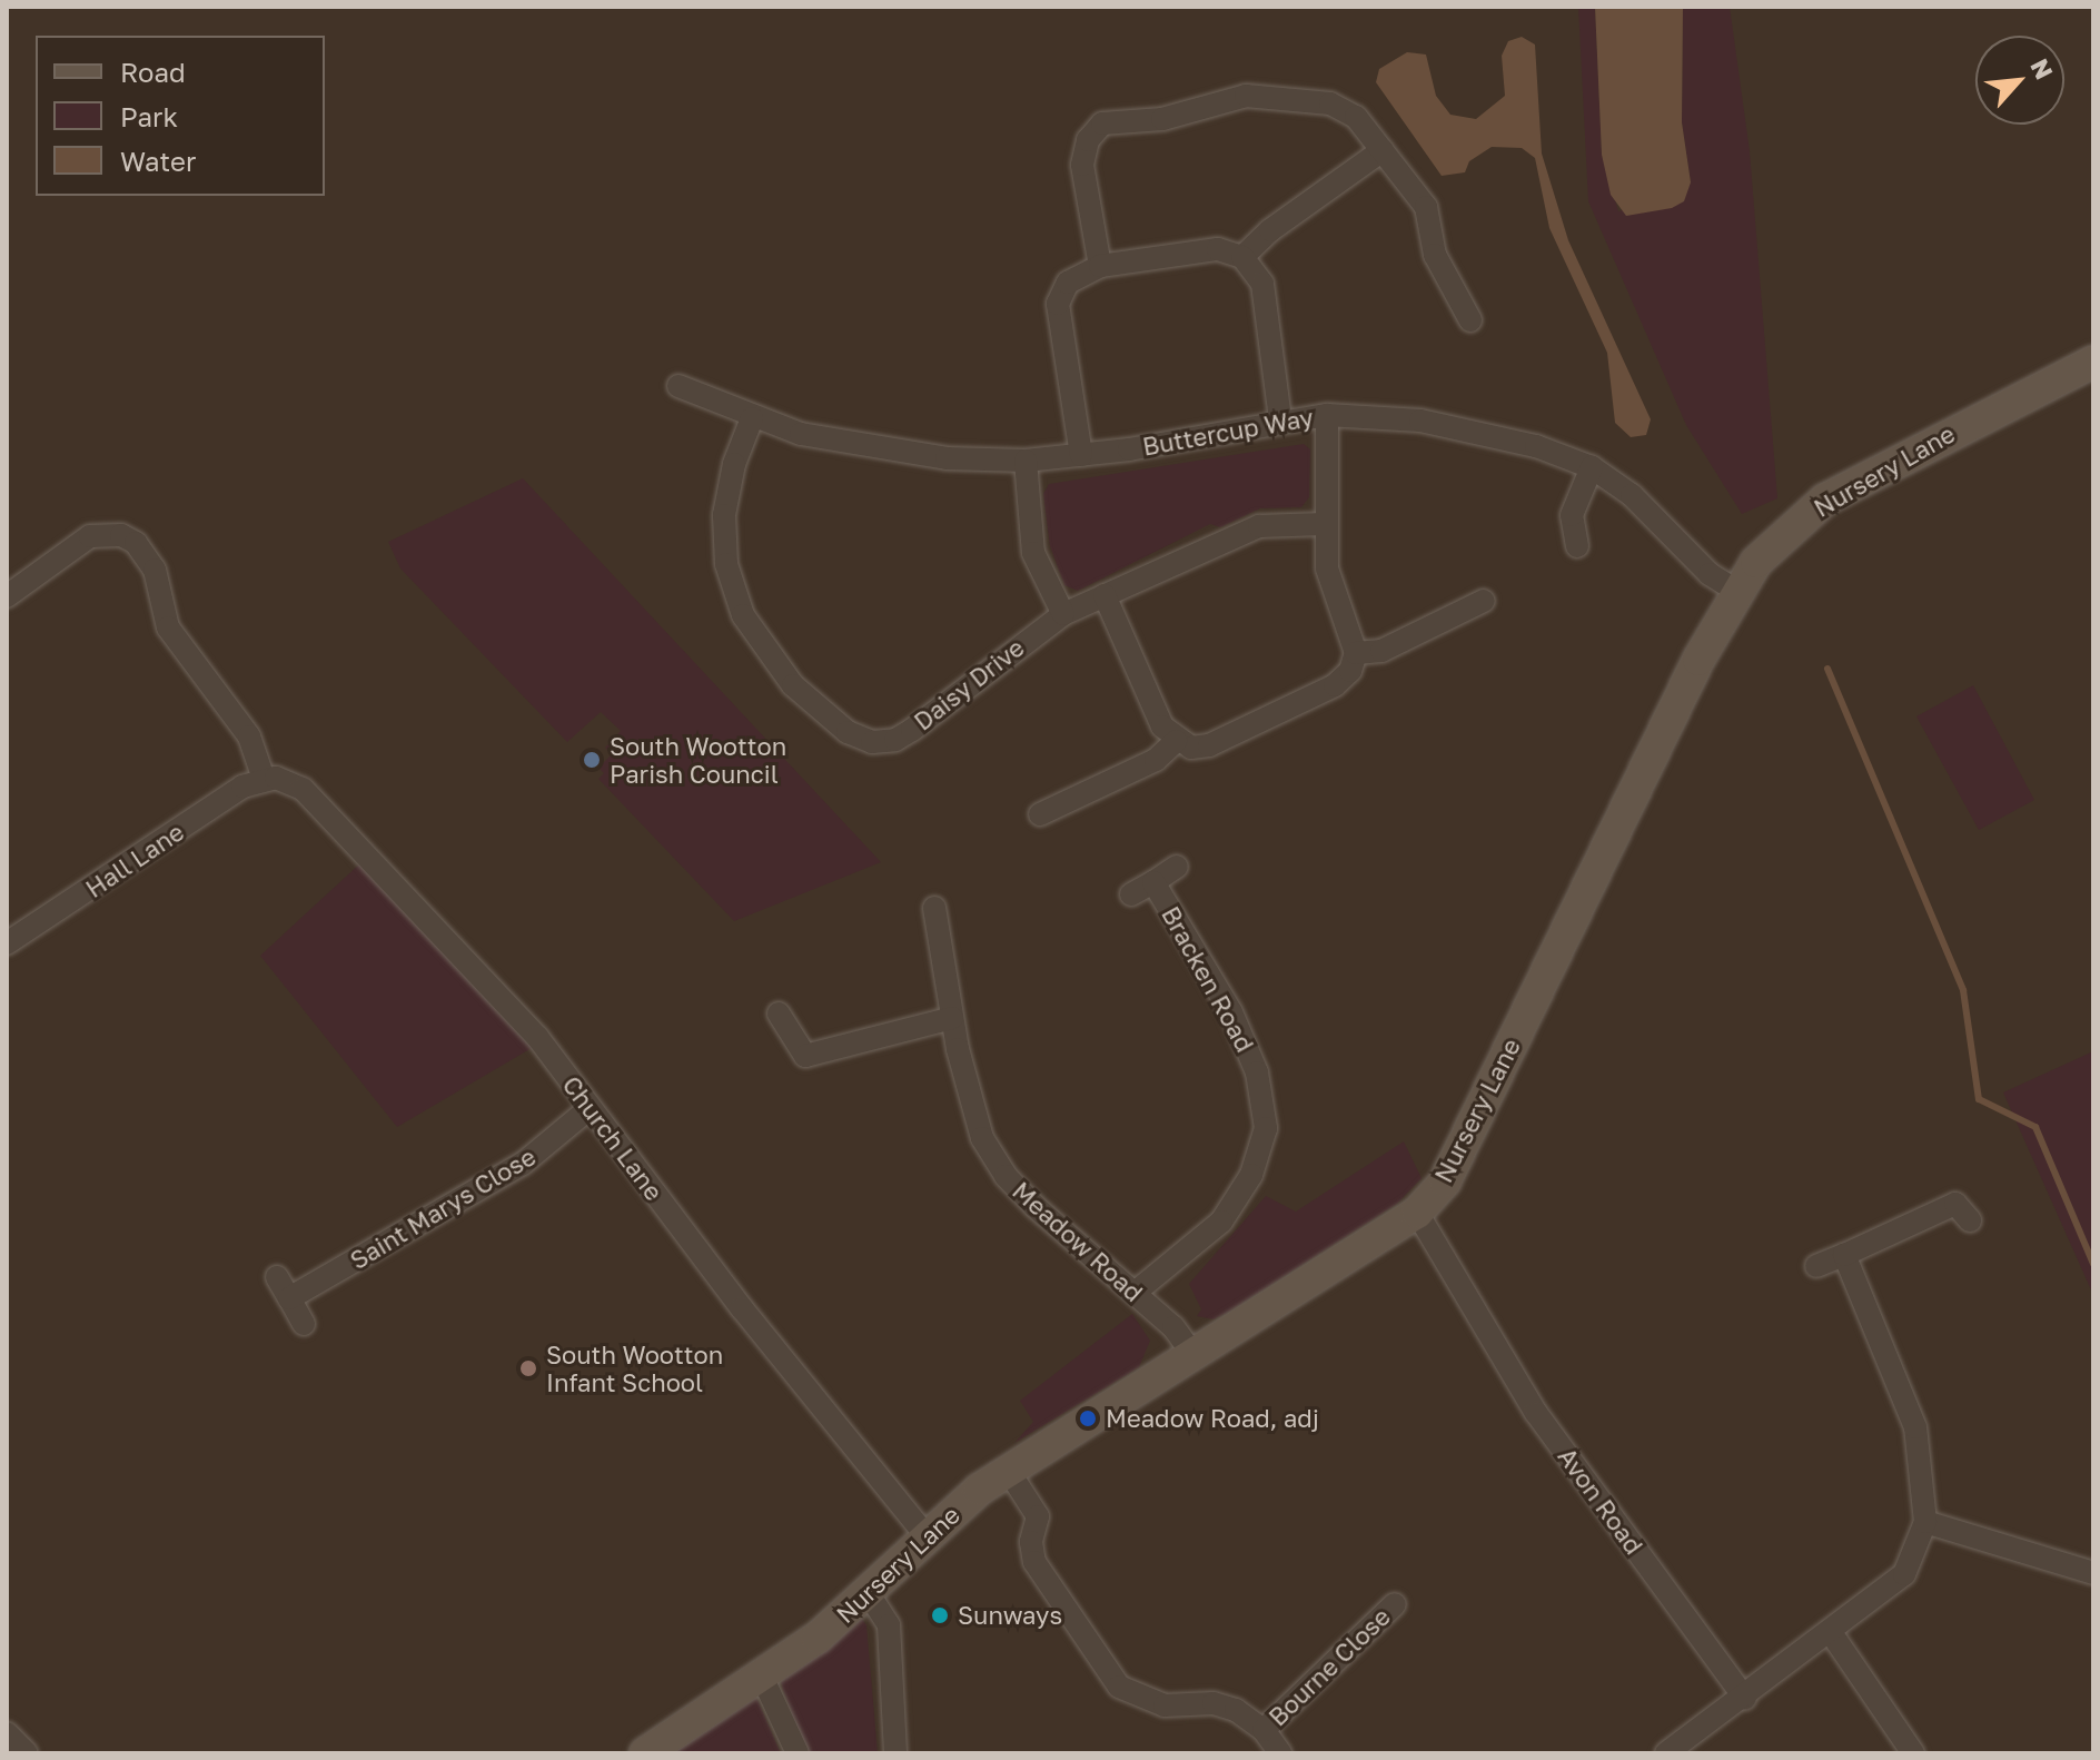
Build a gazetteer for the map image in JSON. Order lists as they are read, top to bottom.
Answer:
{
  "streets": {
    "street": [
      "Buttercup Way",
      "Nursery Lane",
      "Daisy Drive",
      "Hall Lane",
      "Bracken Road",
      "Church Lane",
      "Saint Marys Close",
      "Meadow Road",
      "Avon Road",
      "Bourne Close"
    ]
  },
  "crossings": [
    ["Buttercup Way", "Nursery Lane"],
    ["Buttercup Way", "Daisy Drive"],
    ["Nursery Lane", "Church Lane"],
    ["Nursery Lane", "Meadow Road"],
    ["Nursery Lane", "Avon Road"],
    ["Hall Lane", "Church Lane"],
    ["Bracken Road", "Meadow Road"],
    ["Church Lane", "Saint Marys Close"]
  ],
  "places": [
    "South Wootton Parish Council",
    "South Wootton Infant School",
    "Meadow Road, adj",
    "Sunways"
  ],
  "legend": ["Road", "Park", "Water"],
  "north": "top right"
}
